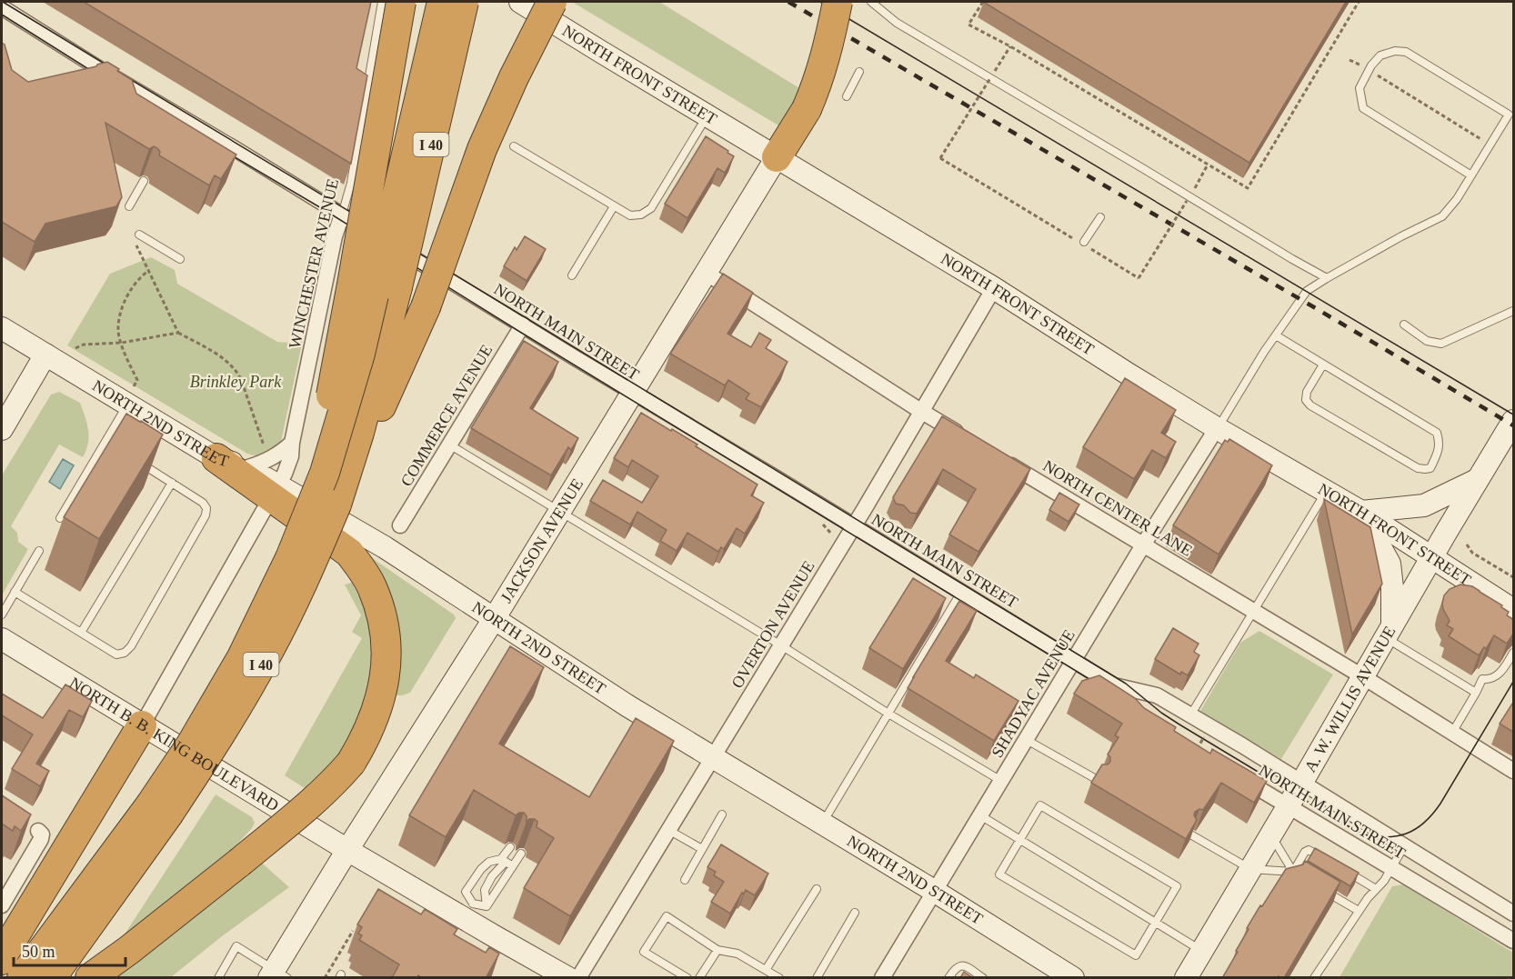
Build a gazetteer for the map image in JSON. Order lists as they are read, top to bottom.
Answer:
{
  "streets": {
    "highway": ["I 40"],
    "street": [
      "NORTH FRONT STREET",
      "WINCHESTER AVENUE",
      "NORTH MAIN STREET",
      "COMMERCE AVENUE",
      "NORTH 2ND STREET",
      "NORTH CENTER LANE",
      "JACKSON AVENUE",
      "OVERTON AVENUE",
      "SHADYAC AVENUE",
      "A. W. WILLIS AVENUE",
      "NORTH B. B. KING BOULEVARD"
    ]
  },
  "crossings": [
    ["NORTH FRONT STREET", "JACKSON AVENUE"],
    ["NORTH FRONT STREET", "OVERTON AVENUE"],
    ["NORTH FRONT STREET", "SHADYAC AVENUE"],
    ["NORTH FRONT STREET", "A. W. WILLIS AVENUE"],
    ["WINCHESTER AVENUE", "NORTH MAIN STREET"],
    ["WINCHESTER AVENUE", "NORTH 2ND STREET"],
    ["WINCHESTER AVENUE", "NORTH B. B. KING BOULEVARD"],
    ["NORTH MAIN STREET", "COMMERCE AVENUE"],
    ["NORTH MAIN STREET", "JACKSON AVENUE"],
    ["NORTH MAIN STREET", "OVERTON AVENUE"],
    ["NORTH MAIN STREET", "SHADYAC AVENUE"],
    ["NORTH MAIN STREET", "A. W. WILLIS AVENUE"],
    ["NORTH 2ND STREET", "JACKSON AVENUE"],
    ["NORTH 2ND STREET", "OVERTON AVENUE"],
    ["NORTH 2ND STREET", "SHADYAC AVENUE"],
    ["NORTH CENTER LANE", "SHADYAC AVENUE"],
    ["NORTH CENTER LANE", "A. W. WILLIS AVENUE"],
    ["JACKSON AVENUE", "NORTH B. B. KING BOULEVARD"]
  ],
  "parks": ["Brinkley Park"],
  "scale_bar": "50 m"
}
